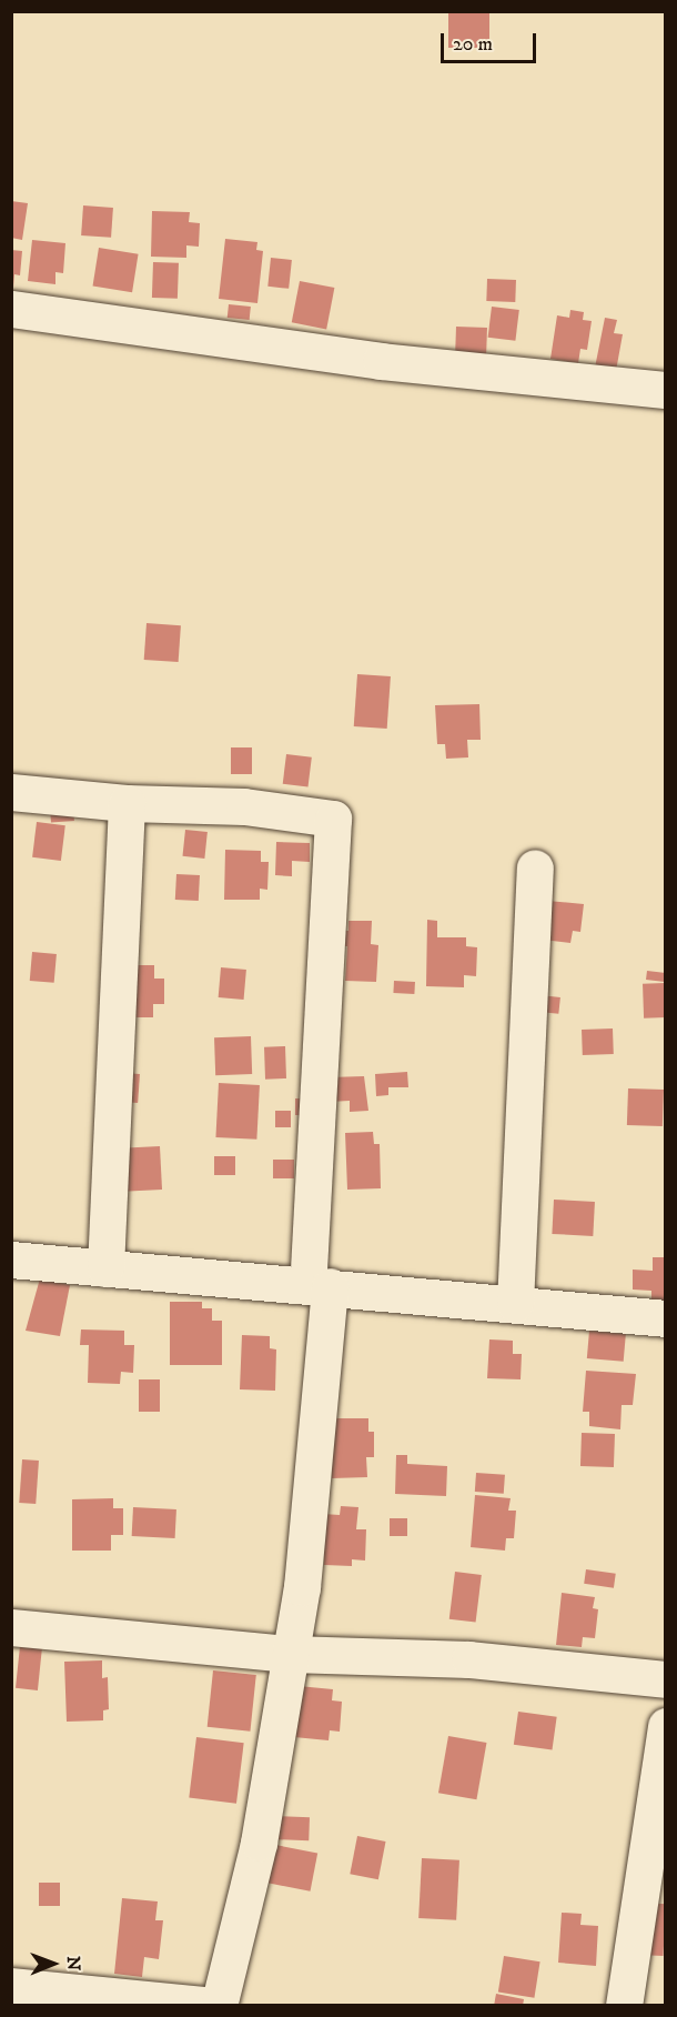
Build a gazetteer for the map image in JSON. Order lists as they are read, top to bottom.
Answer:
{
  "scale_bar": "20 m",
  "north": "right"
}
